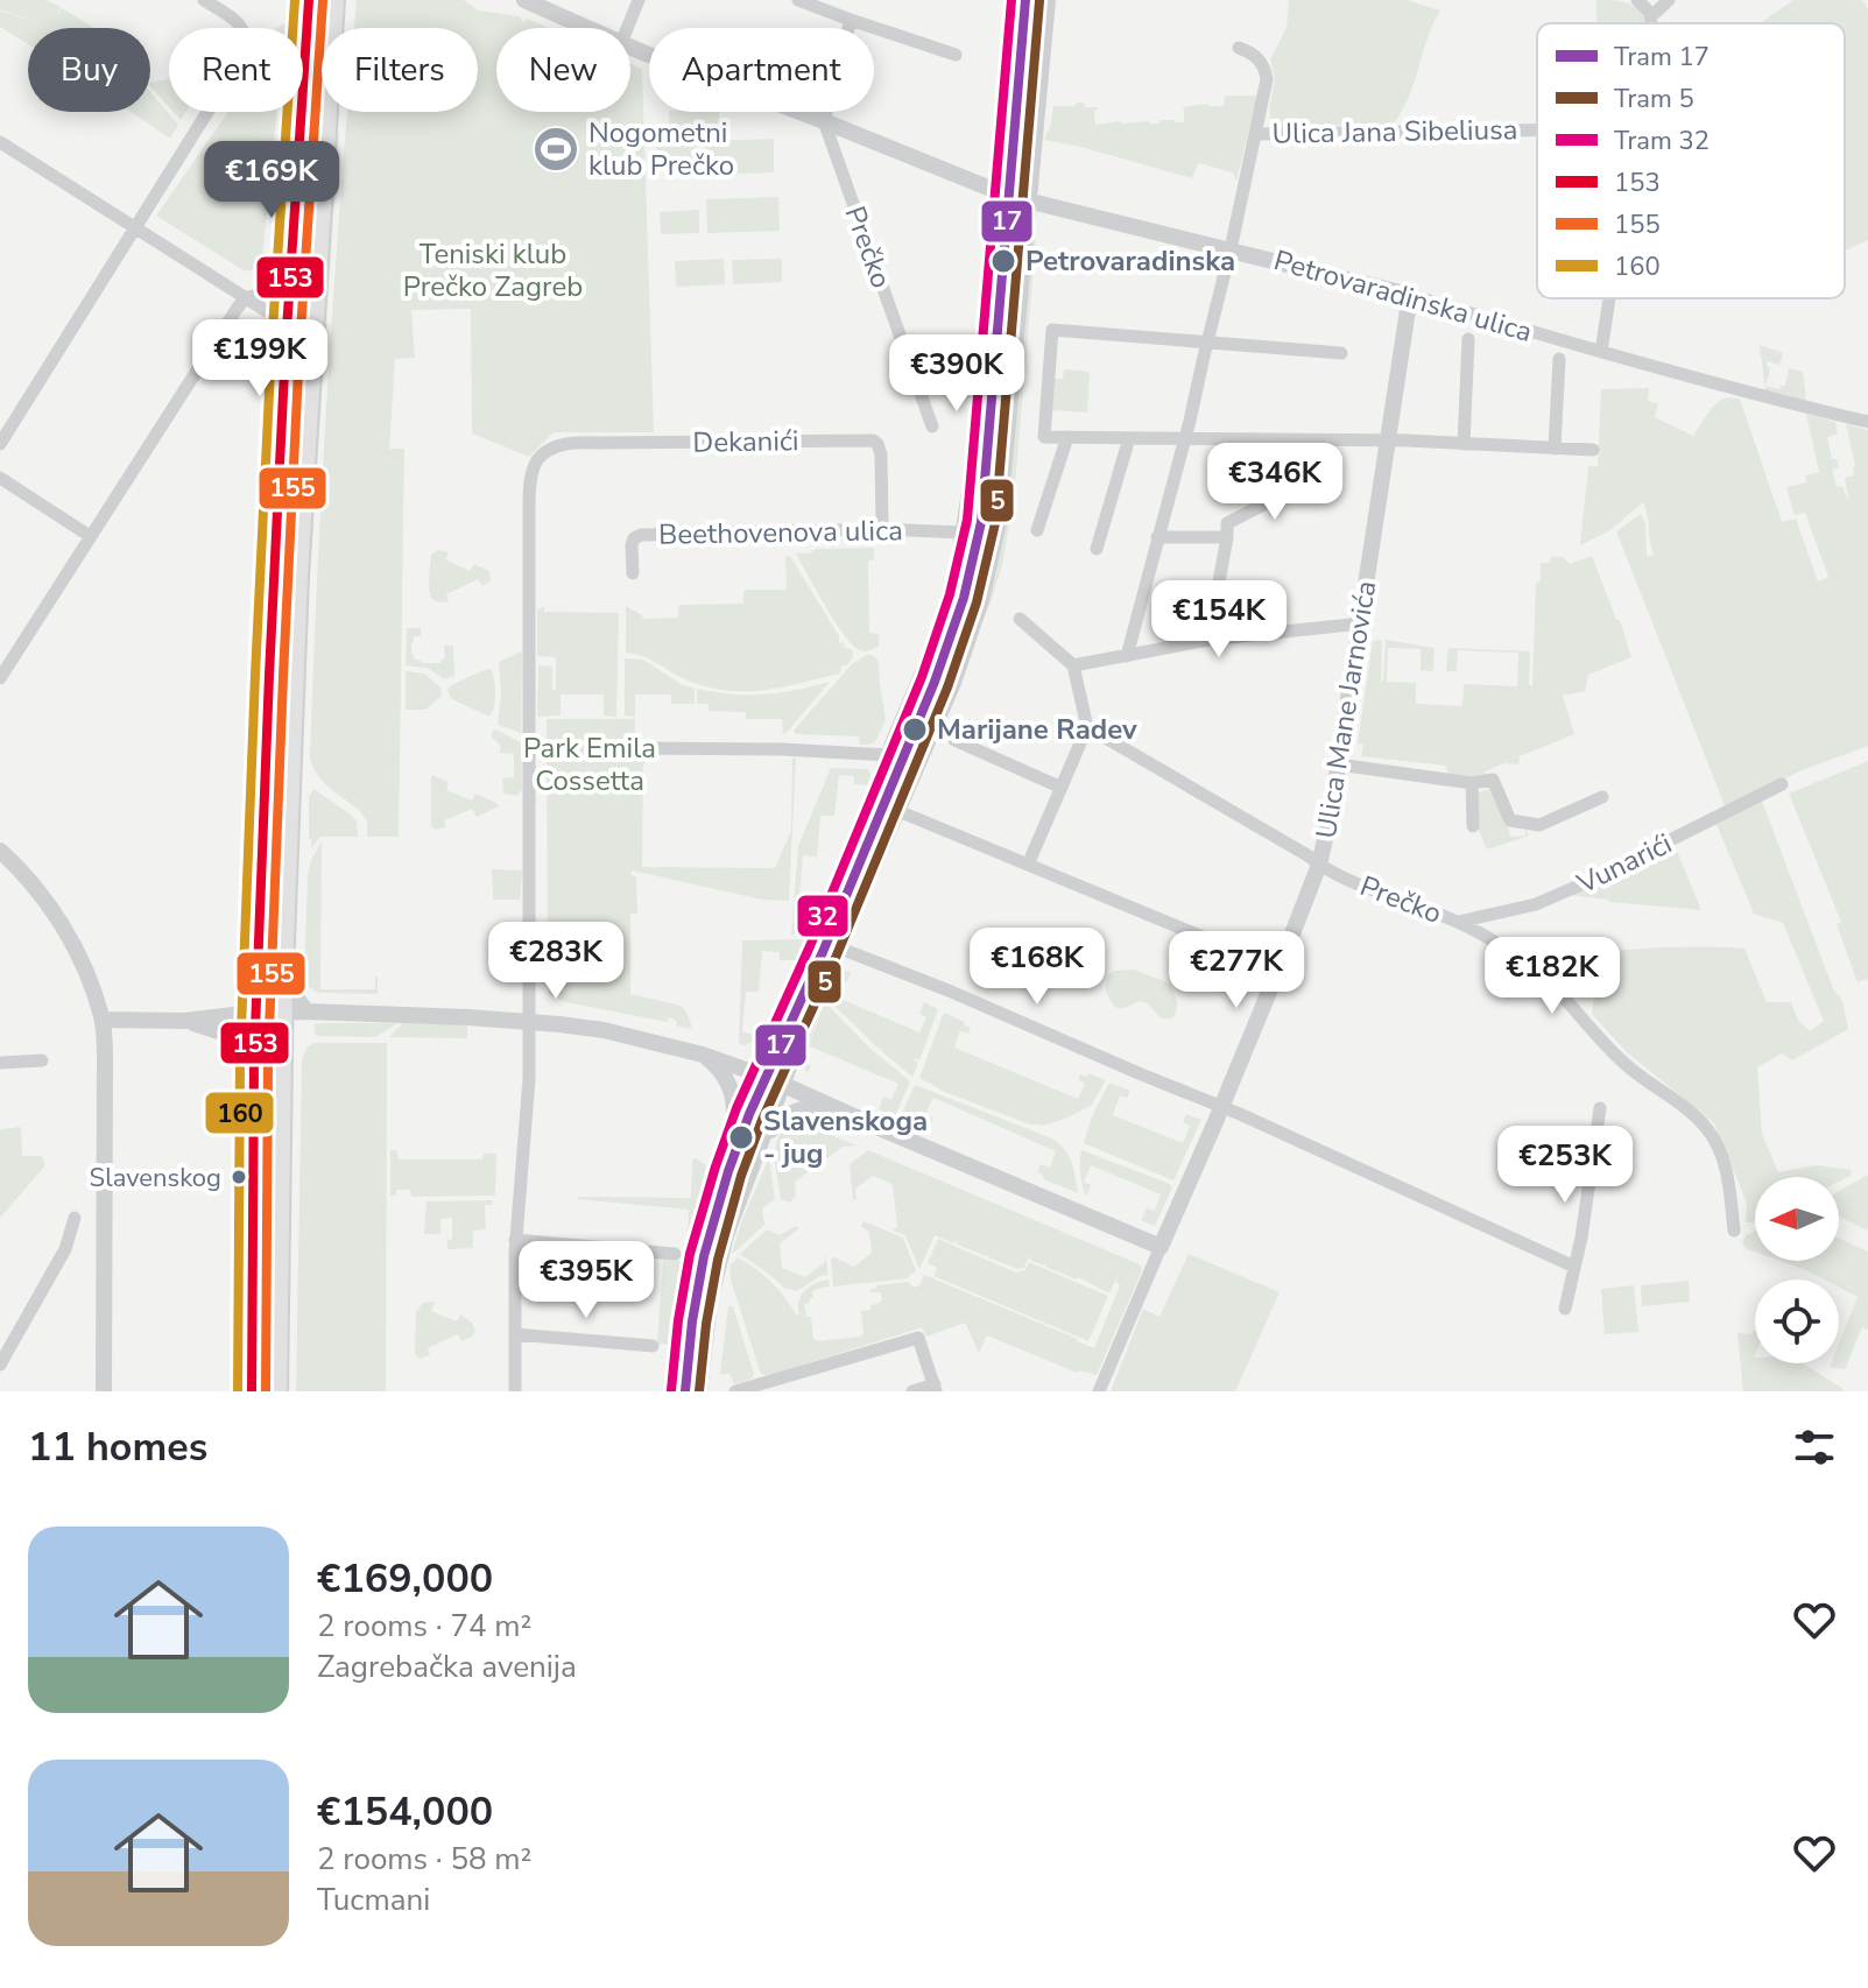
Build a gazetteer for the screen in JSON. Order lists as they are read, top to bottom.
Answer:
{
  "streets": {
    "street": [
      "Ulica Jana Sibeliusa",
      "Prečko",
      "Petrovaradinska ulica",
      "Dekanići",
      "Beethovenova ulica",
      "Ulica Mane Jarnovića",
      "Vunarići"
    ]
  },
  "crossings": [
    ["Prečko", "Petrovaradinska ulica"],
    ["Prečko", "Ulica Mane Jarnovića"],
    ["Prečko", "Vunarići"],
    ["Petrovaradinska ulica", "Ulica Mane Jarnovića"],
    ["Dekanići", "Beethovenova ulica"]
  ],
  "parks": ["Teniski klub Prečko Zagreb", "Park Emila Cossetta"],
  "places": {
    "sports": ["Nogometni klub Prečko"],
    "other": [
      "Petrovaradinska",
      "Marijane Radev",
      "Slavenskoga - jug",
      "Slavenskog"
    ]
  },
  "lines": [
    "tram line 17",
    "tram line 32",
    "transit line 153",
    "transit line 160",
    "tram line 5",
    "transit line 155"
  ],
  "legend": [
    "Tram 17",
    "Tram 5",
    "Tram 32",
    "153",
    "155",
    "160"
  ],
  "north": "left",
  "page": {
    "chip": [
      "Buy",
      "Rent",
      "Filters",
      "New",
      "Apartment"
    ],
    "price": [
      "€169K",
      "€199K",
      "€390K",
      "€346K",
      "€154K",
      "€283K",
      "€168K",
      "€277K",
      "€182K",
      "€253K",
      "€395K"
    ],
    "heading": "11 homes",
    "list": [
      {
        "name": "€169,000",
        "note": "2 rooms · 74 m² · Zagrebačka avenija"
      },
      {
        "name": "€154,000",
        "note": "2 rooms · 58 m² · Tucmani"
      }
    ]
  }
}
